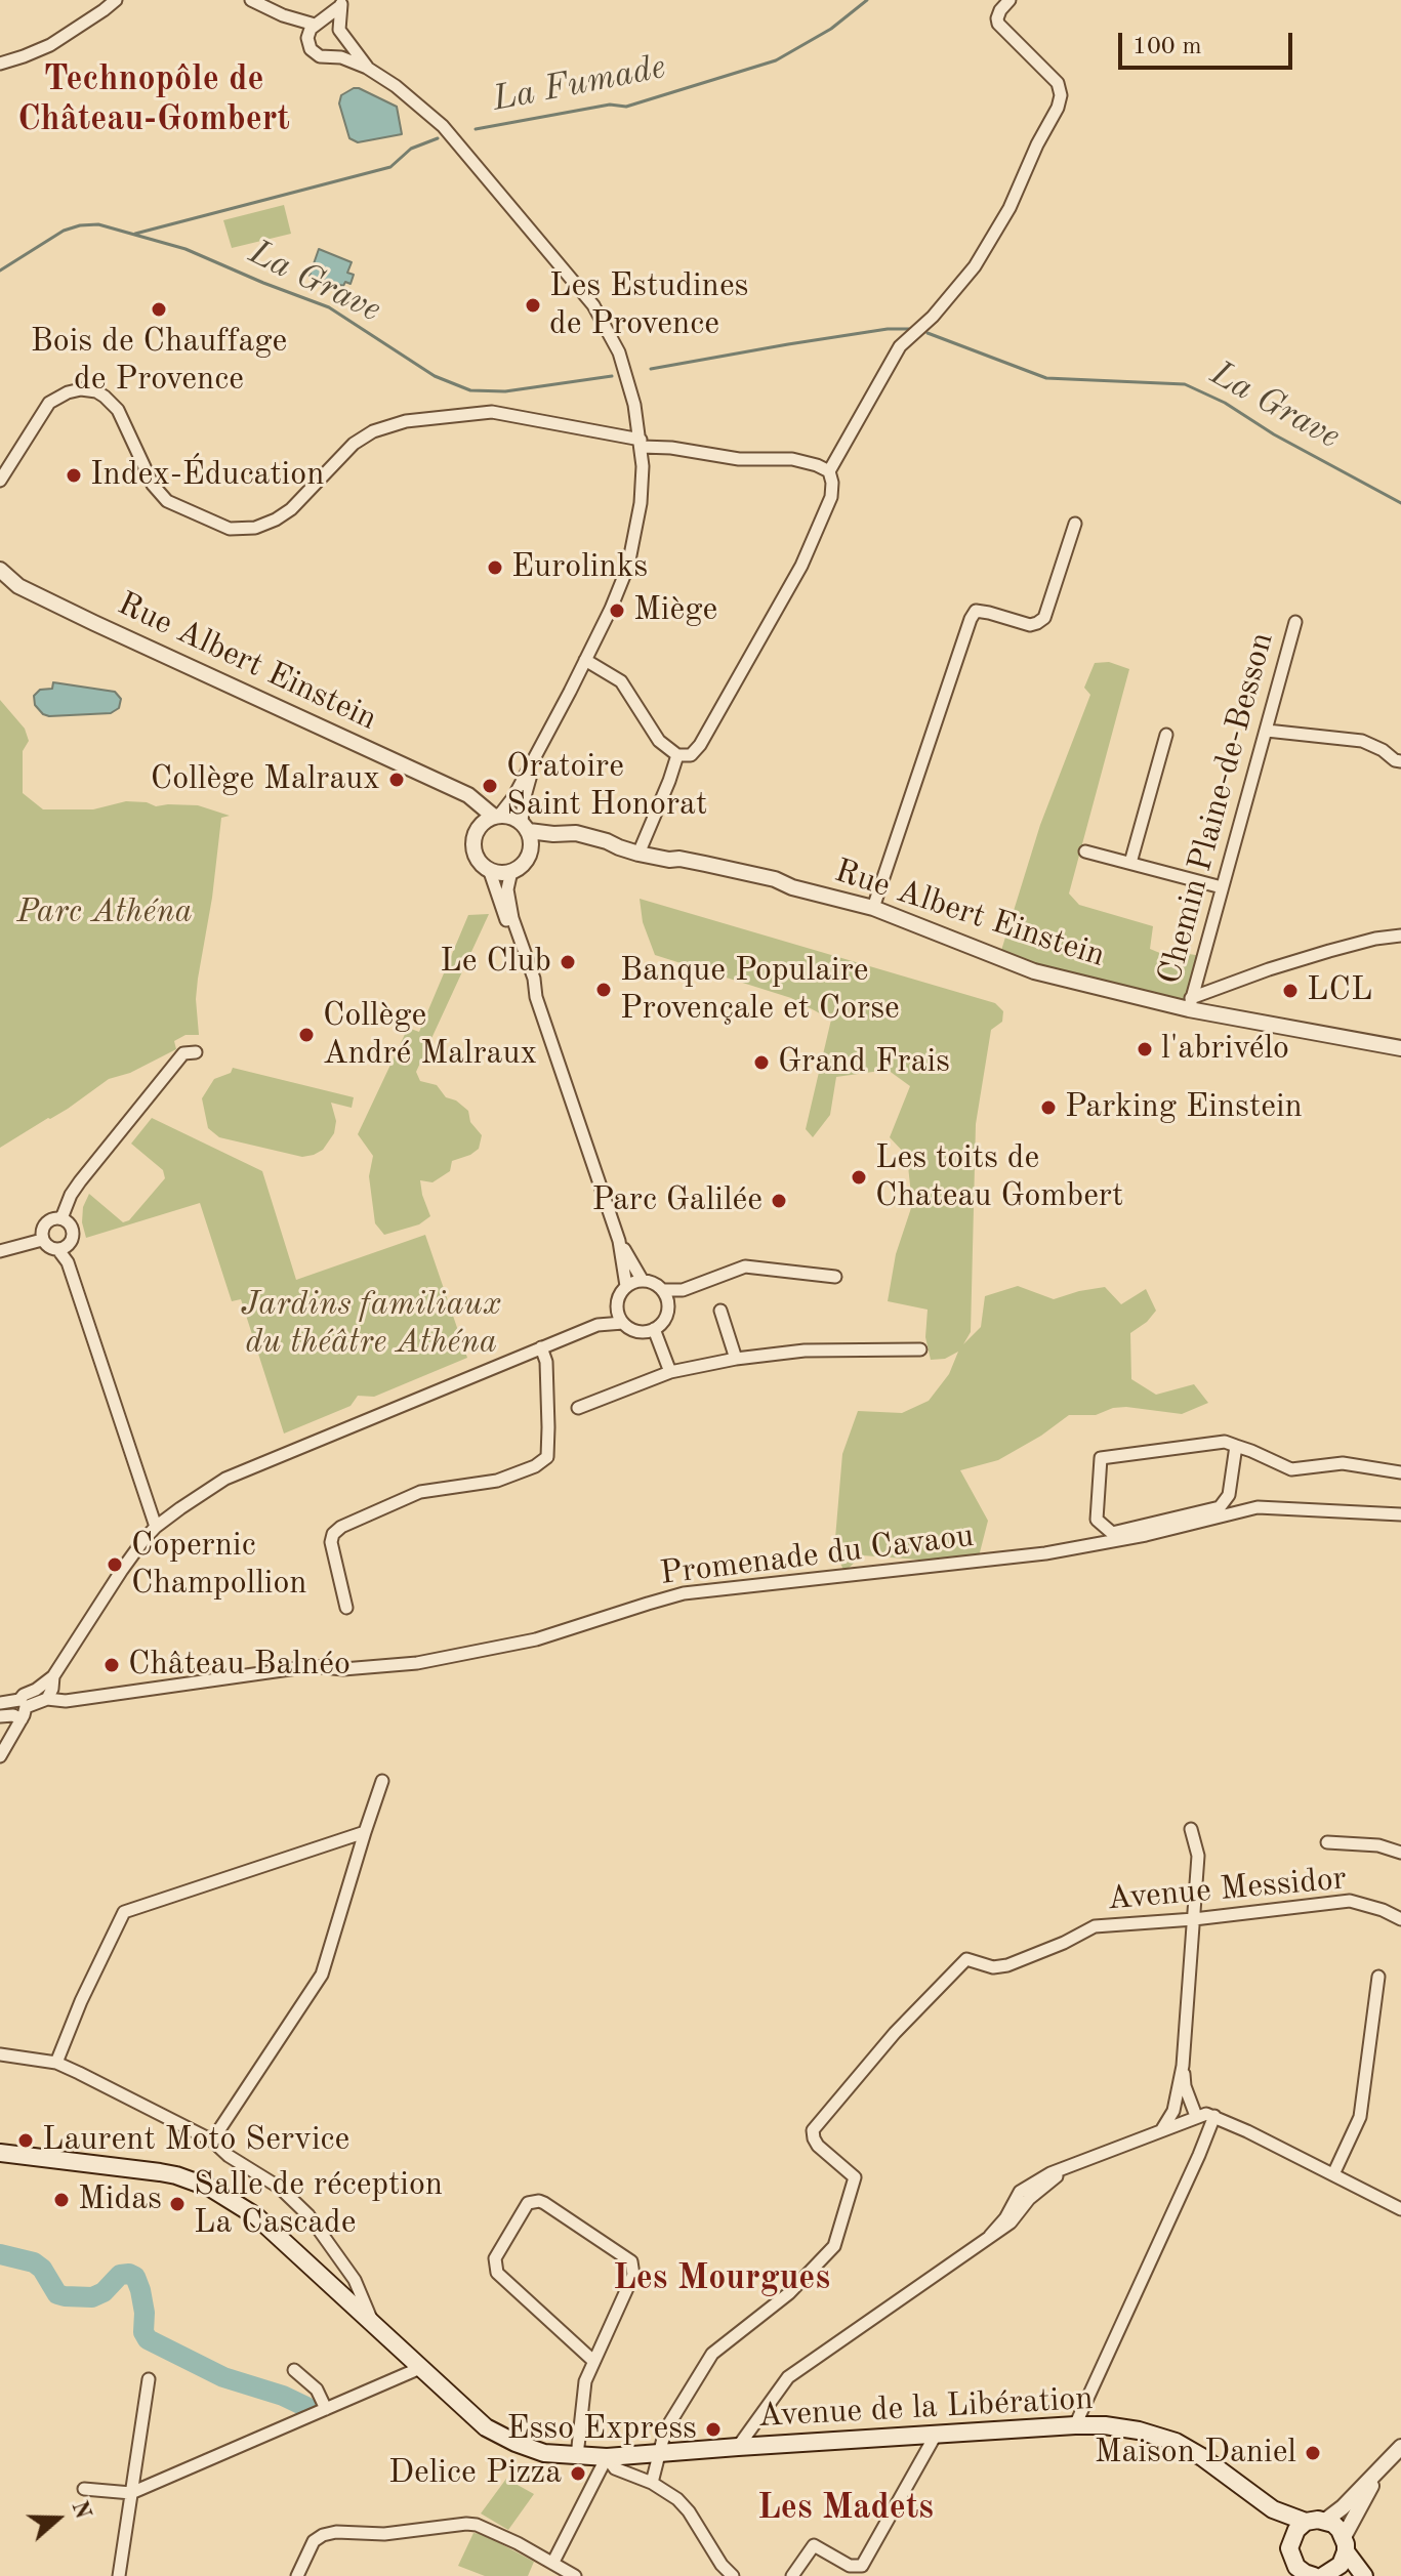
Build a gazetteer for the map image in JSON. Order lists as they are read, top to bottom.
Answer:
{
  "streets": {
    "main road": ["Avenue de la Libération"],
    "street": [
      "Rue Albert Einstein",
      "Chemin Plaine-de-Besson",
      "Promenade du Cavaou",
      "Avenue Messidor"
    ]
  },
  "crossings": [
    ["Rue Albert Einstein", "Chemin Plaine-de-Besson"],
    ["Avenue Messidor", "Avenue de la Libération"]
  ],
  "districts": ["Technopôle de Château-Gombert", "Les Mourgues", "Les Madets"],
  "water": ["La Fumade", "La Grave"],
  "parks": ["Parc Athéna", "Jardins familiaux du théâtre Athéna"],
  "places": [
    "Les Estudines de Provence",
    "Bois de Chauffage de Provence",
    "Index-Éducation",
    "Eurolinks",
    "Miège",
    "Collège Malraux",
    "Oratoire Saint Honorat",
    "Le Club",
    "Banque Populaire Provençale et Corse",
    "LCL",
    "Collège André Malraux",
    "l'abrivélo",
    "Grand Frais",
    "Parking Einstein",
    "Les toits de Chateau Gombert",
    "Parc Galilée",
    "Copernic Champollion",
    "Château Balnéo",
    "Laurent Moto Service",
    "Midas",
    "Salle de réception La Cascade",
    "Esso Express",
    "Maison Daniel",
    "Delice Pizza"
  ],
  "scale_bar": "100 m",
  "north": "right"
}
